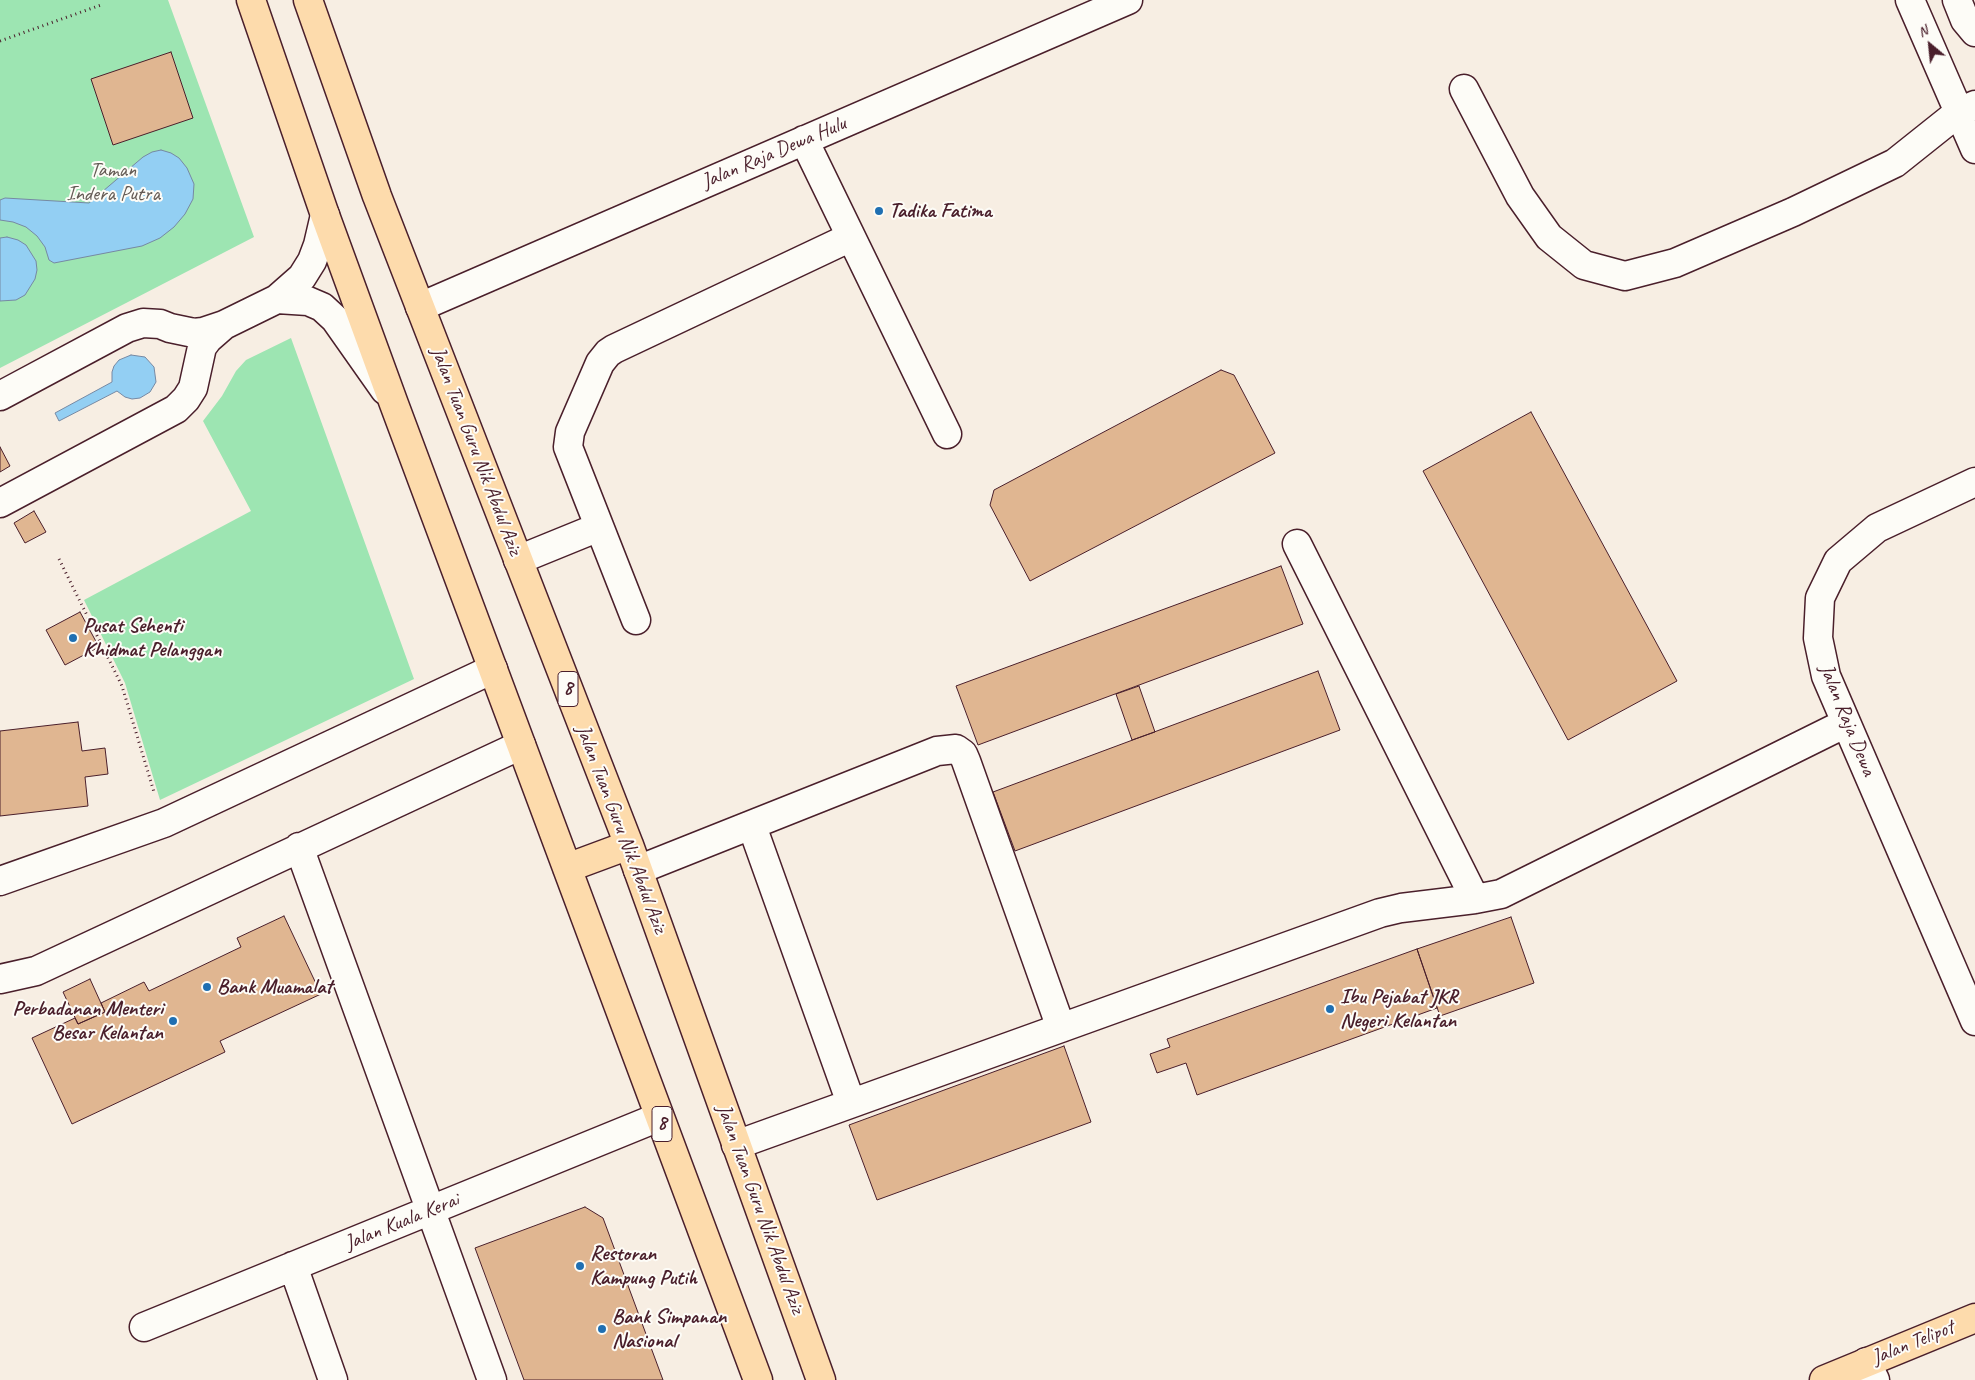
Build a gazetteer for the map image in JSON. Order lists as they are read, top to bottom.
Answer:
{
  "streets": {
    "main road": ["Jalan Tuan Guru Nik Abdul Aziz", "8", "Jalan Telipot"],
    "street": ["Jalan Raja Dewa Hulu", "Jalan Raja Dewa", "Jalan Kuala Kerai"]
  },
  "crossings": [
    ["Jalan Raja Dewa Hulu", "Jalan Tuan Guru Nik Abdul Aziz"],
    ["8", "Jalan Kuala Kerai"]
  ],
  "parks": ["Taman Indera Putra"],
  "places": [
    "Tadika Fatima",
    "Pusat Sehenti Khidmat Pelanggan",
    "Bank Muamalat",
    "Ibu Pejabat JKR Negeri Kelantan",
    "Perbadanan Menteri Besar Kelantan",
    "Restoran Kampung Putih",
    "Bank Simpanan Nasional"
  ],
  "north": "top left"
}
